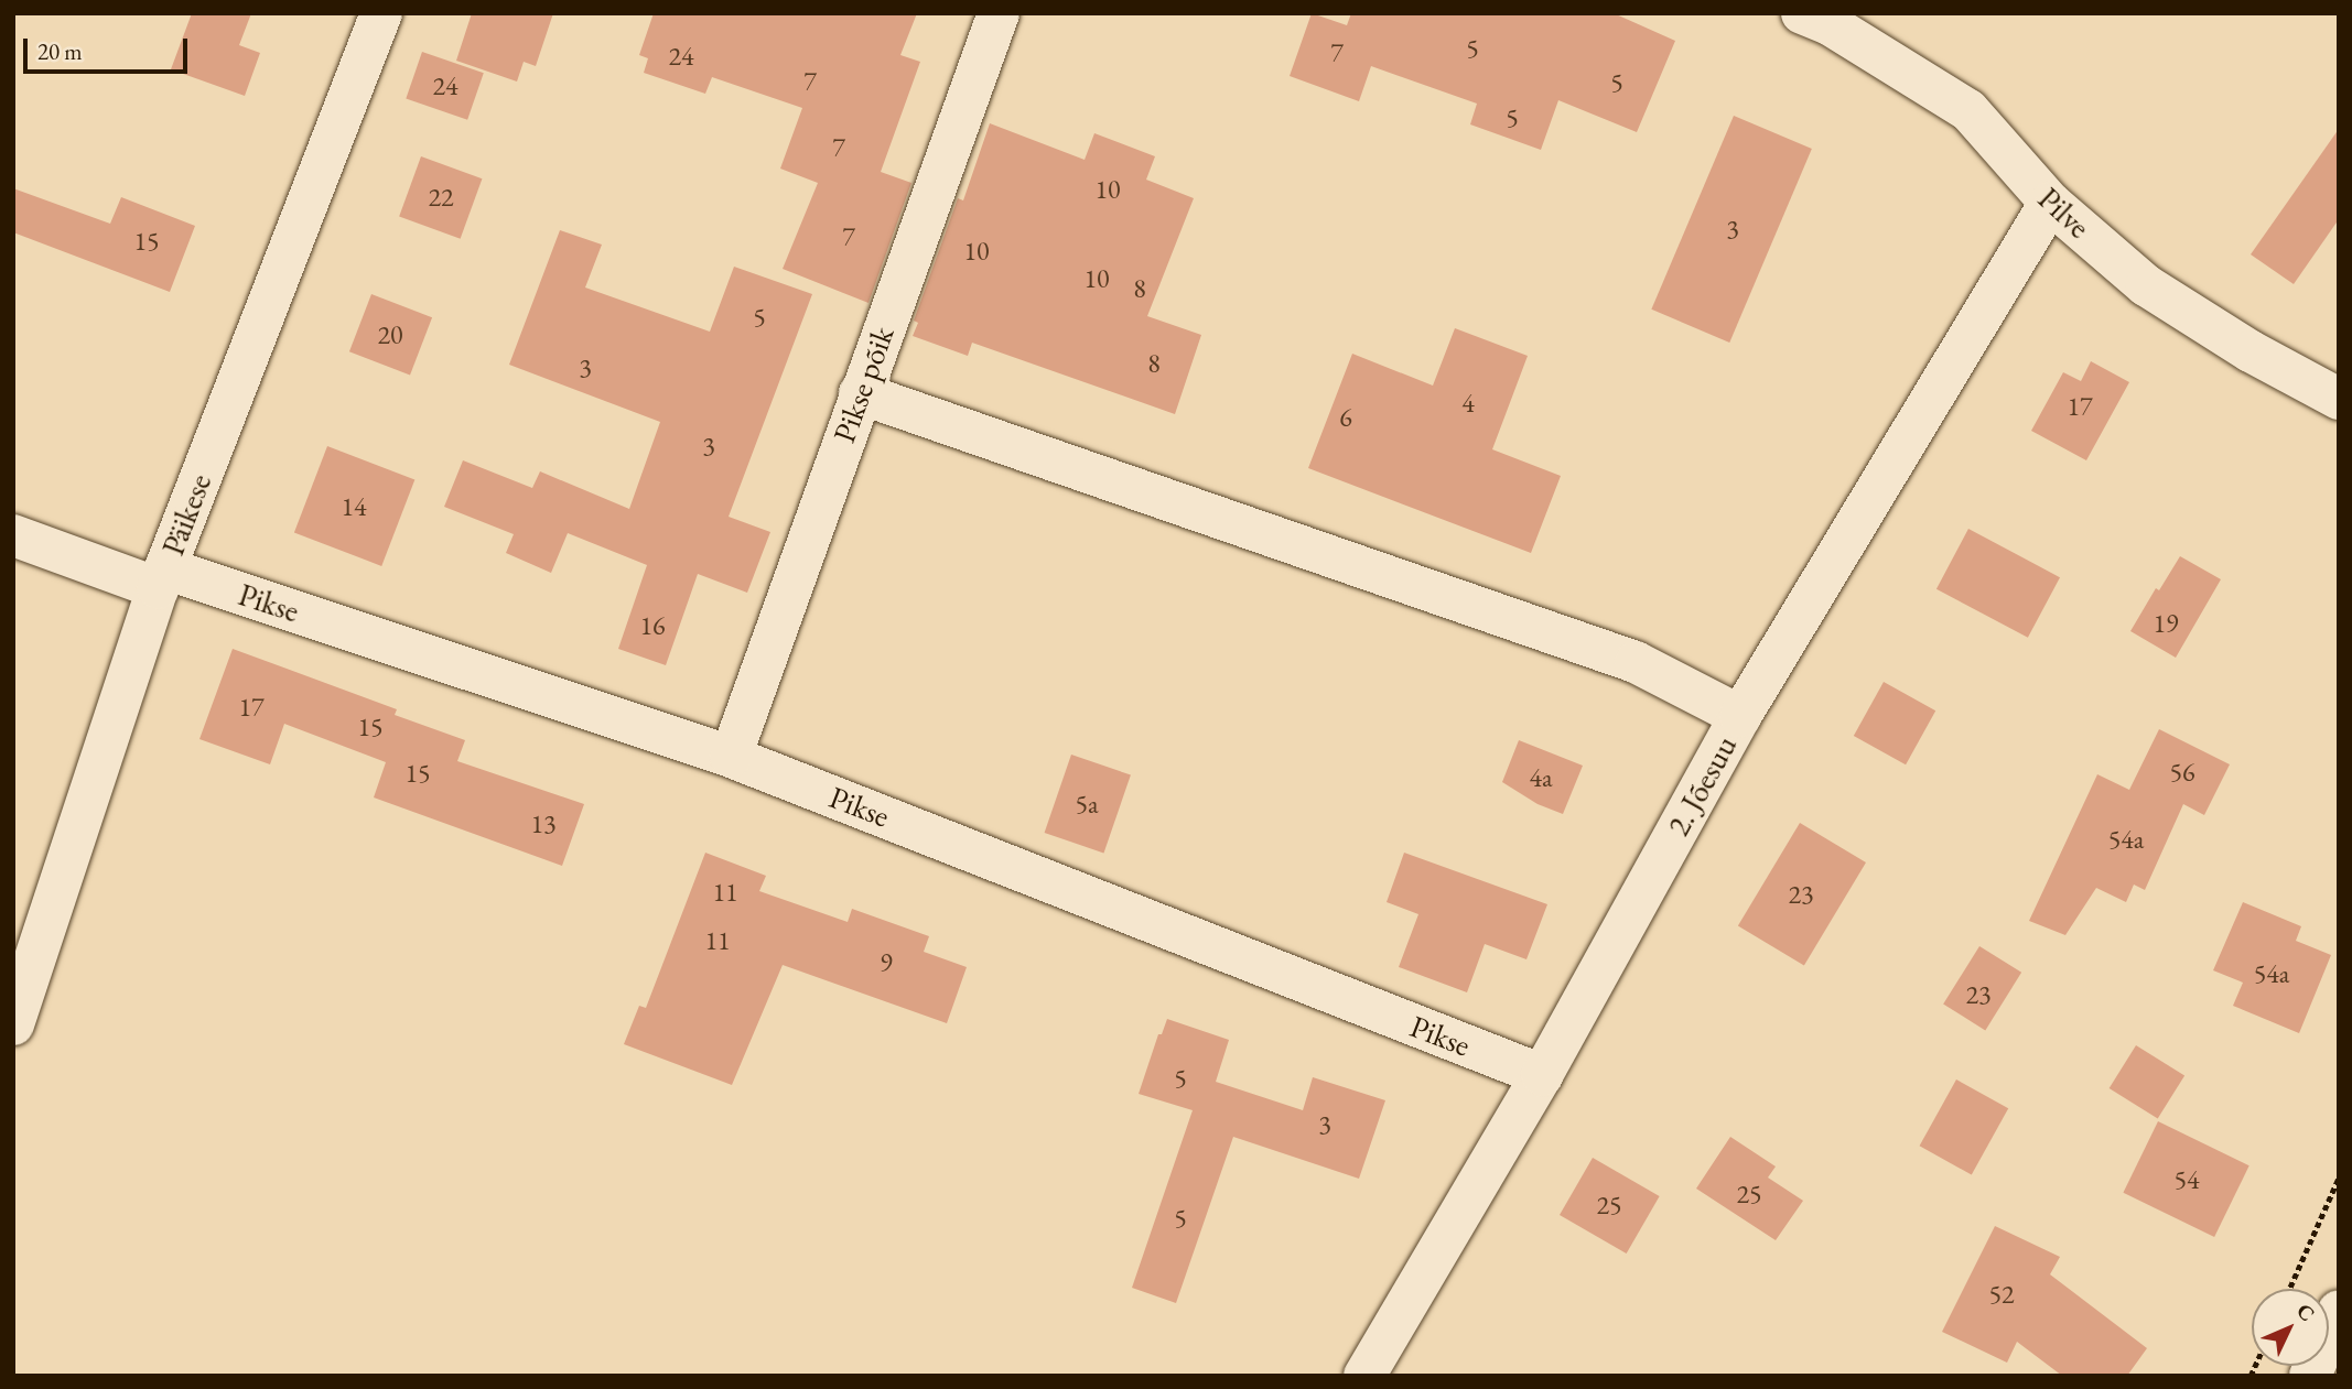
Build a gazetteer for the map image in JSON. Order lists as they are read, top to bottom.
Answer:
{
  "streets": {
    "street": [
      "Pilve",
      "Pikse põik",
      "Päikese",
      "Pikse",
      "2. Jõesuu"
    ]
  },
  "crossings": [
    ["Pilve", "2. Jõesuu"],
    ["Pikse põik", "Pikse"],
    ["Päikese", "Pikse"],
    ["Pikse", "2. Jõesuu"]
  ],
  "house_numbers": [
    "5",
    "7",
    "24",
    "7",
    "5",
    "24",
    "5",
    "7",
    "10",
    "22",
    "3",
    "7",
    "15",
    "10",
    "10",
    "8",
    "5",
    "20",
    "8",
    "3",
    "4",
    "17",
    "6",
    "3",
    "14",
    "19",
    "16",
    "17",
    "15",
    "56",
    "15",
    "4a",
    "5a",
    "13",
    "54a",
    "11",
    "23",
    "11",
    "9",
    "54a",
    "23",
    "5",
    "3",
    "54",
    "25",
    "25",
    "5",
    "52"
  ],
  "scale_bar": "20 m",
  "north": "top right"
}
